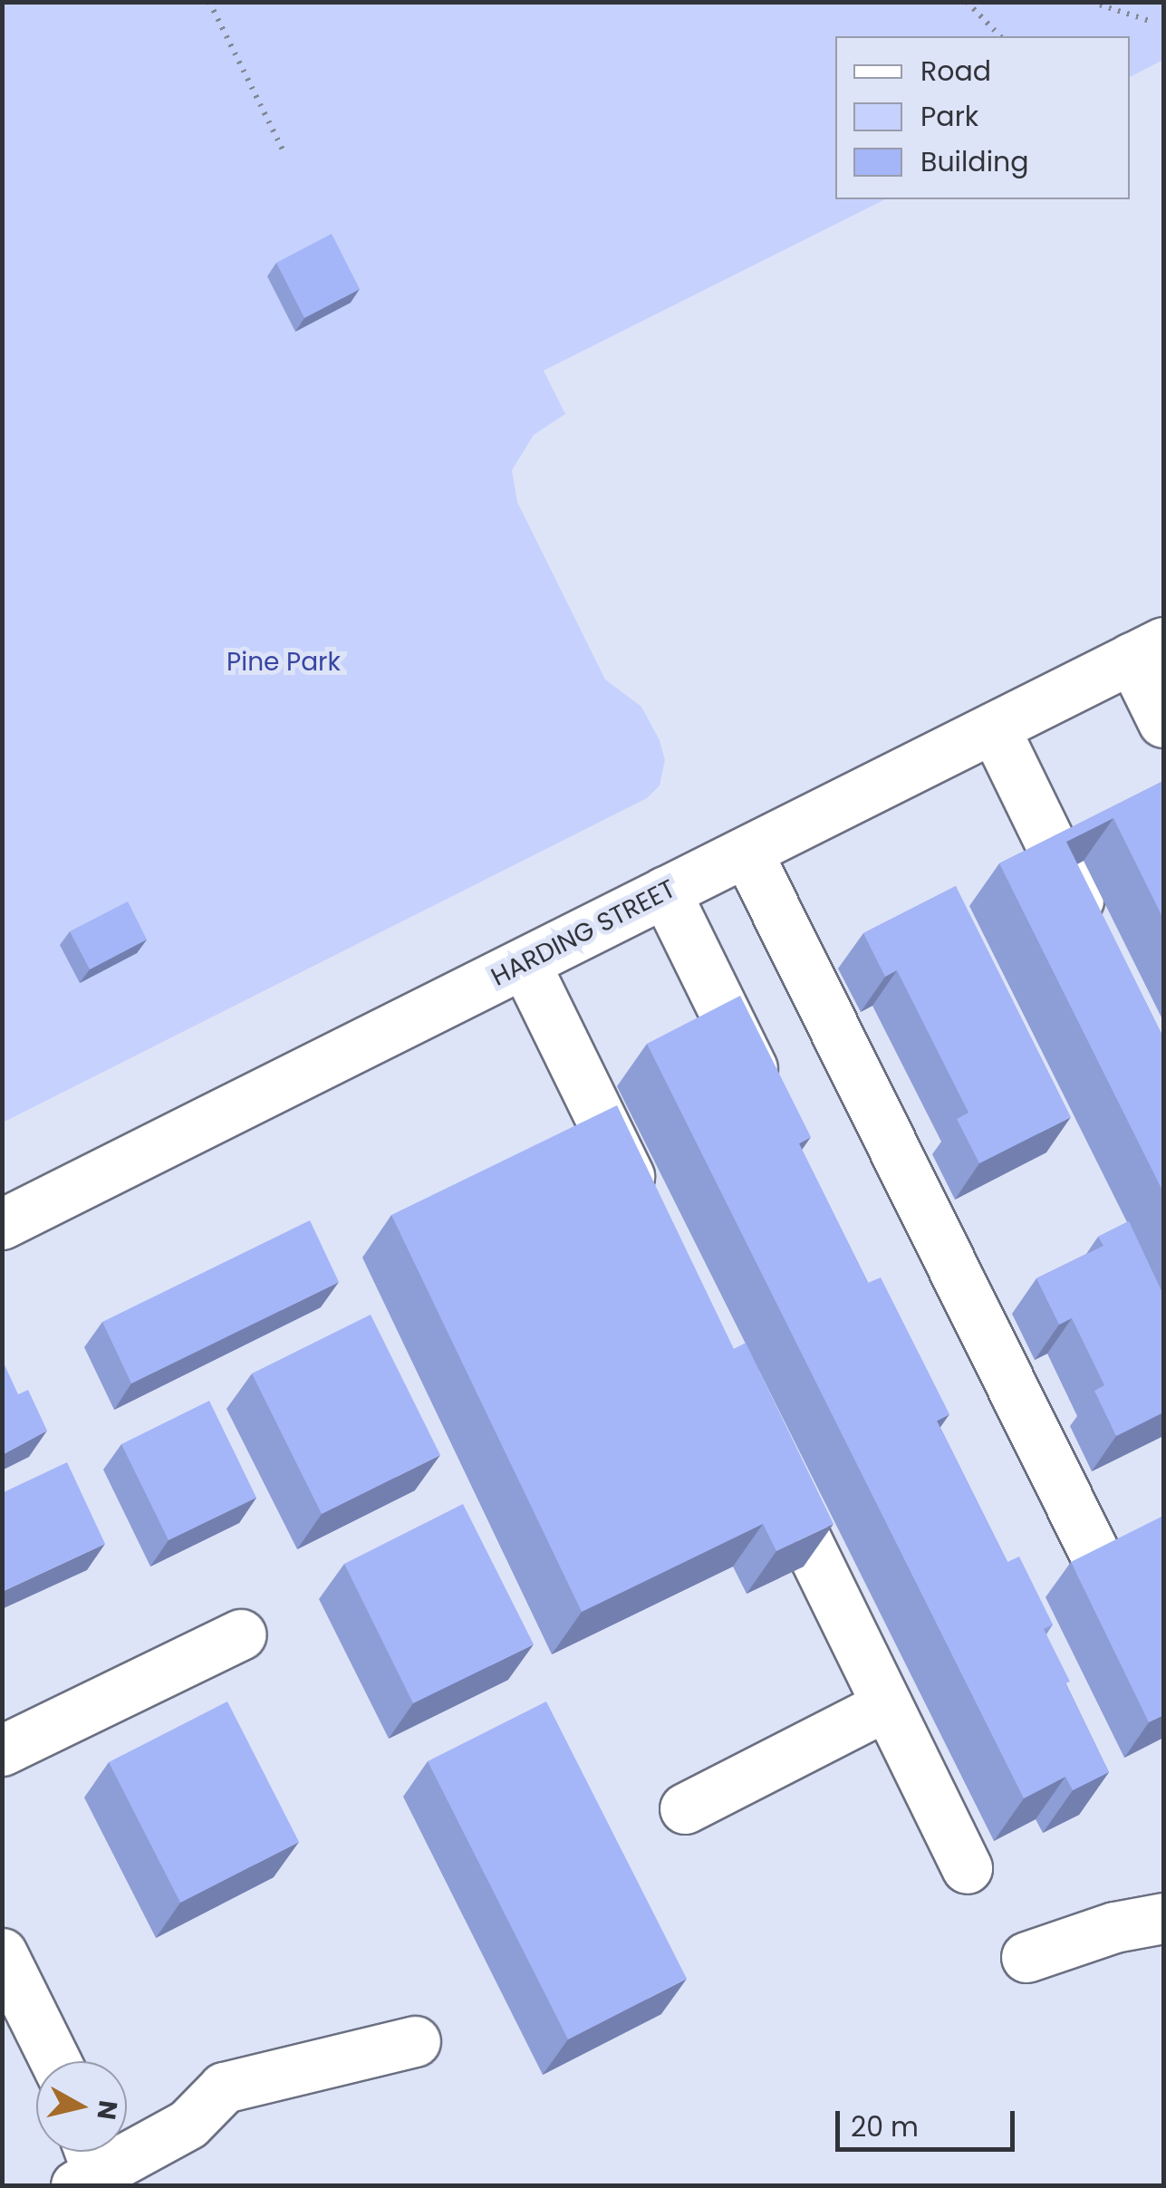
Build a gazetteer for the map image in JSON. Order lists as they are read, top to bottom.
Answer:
{
  "streets": {
    "main road": ["HARDING STREET"]
  },
  "parks": ["Pine Park"],
  "legend": ["Road", "Park", "Building"],
  "scale_bar": "20 m",
  "north": "right"
}
